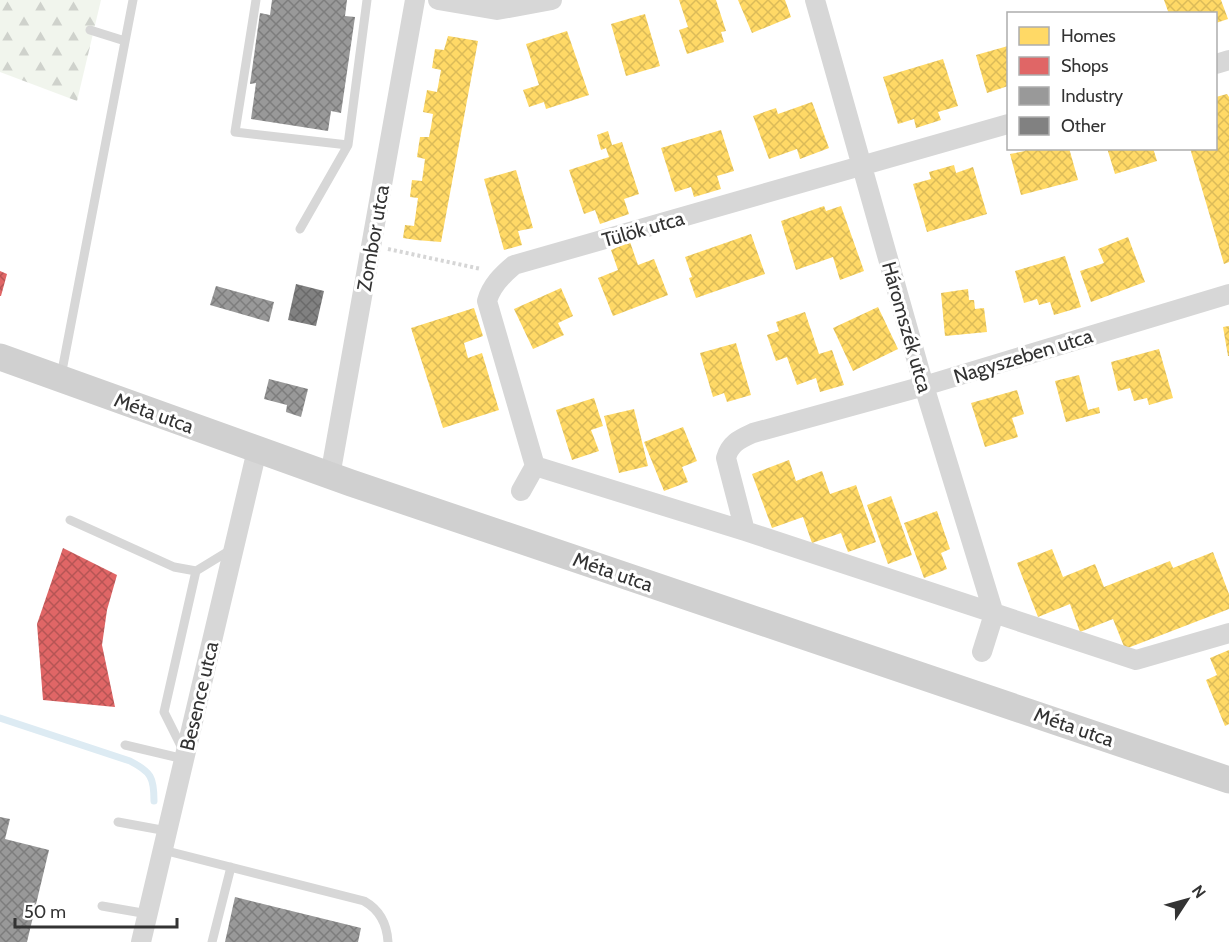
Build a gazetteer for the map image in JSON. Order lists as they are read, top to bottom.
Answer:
{
  "streets": {
    "main road": ["Méta utca"],
    "street": [
      "Tülök utca",
      "Zombor utca",
      "Háromszék utca",
      "Nagyszeben utca",
      "Besence utca"
    ]
  },
  "crossings": [
    ["Tülök utca", "Háromszék utca"],
    ["Zombor utca", "Méta utca"],
    ["Háromszék utca", "Nagyszeben utca"],
    ["Méta utca", "Besence utca"]
  ],
  "legend": [
    "Homes",
    "Shops",
    "Industry",
    "Other"
  ],
  "scale_bar": "50 m",
  "north": "top right"
}
